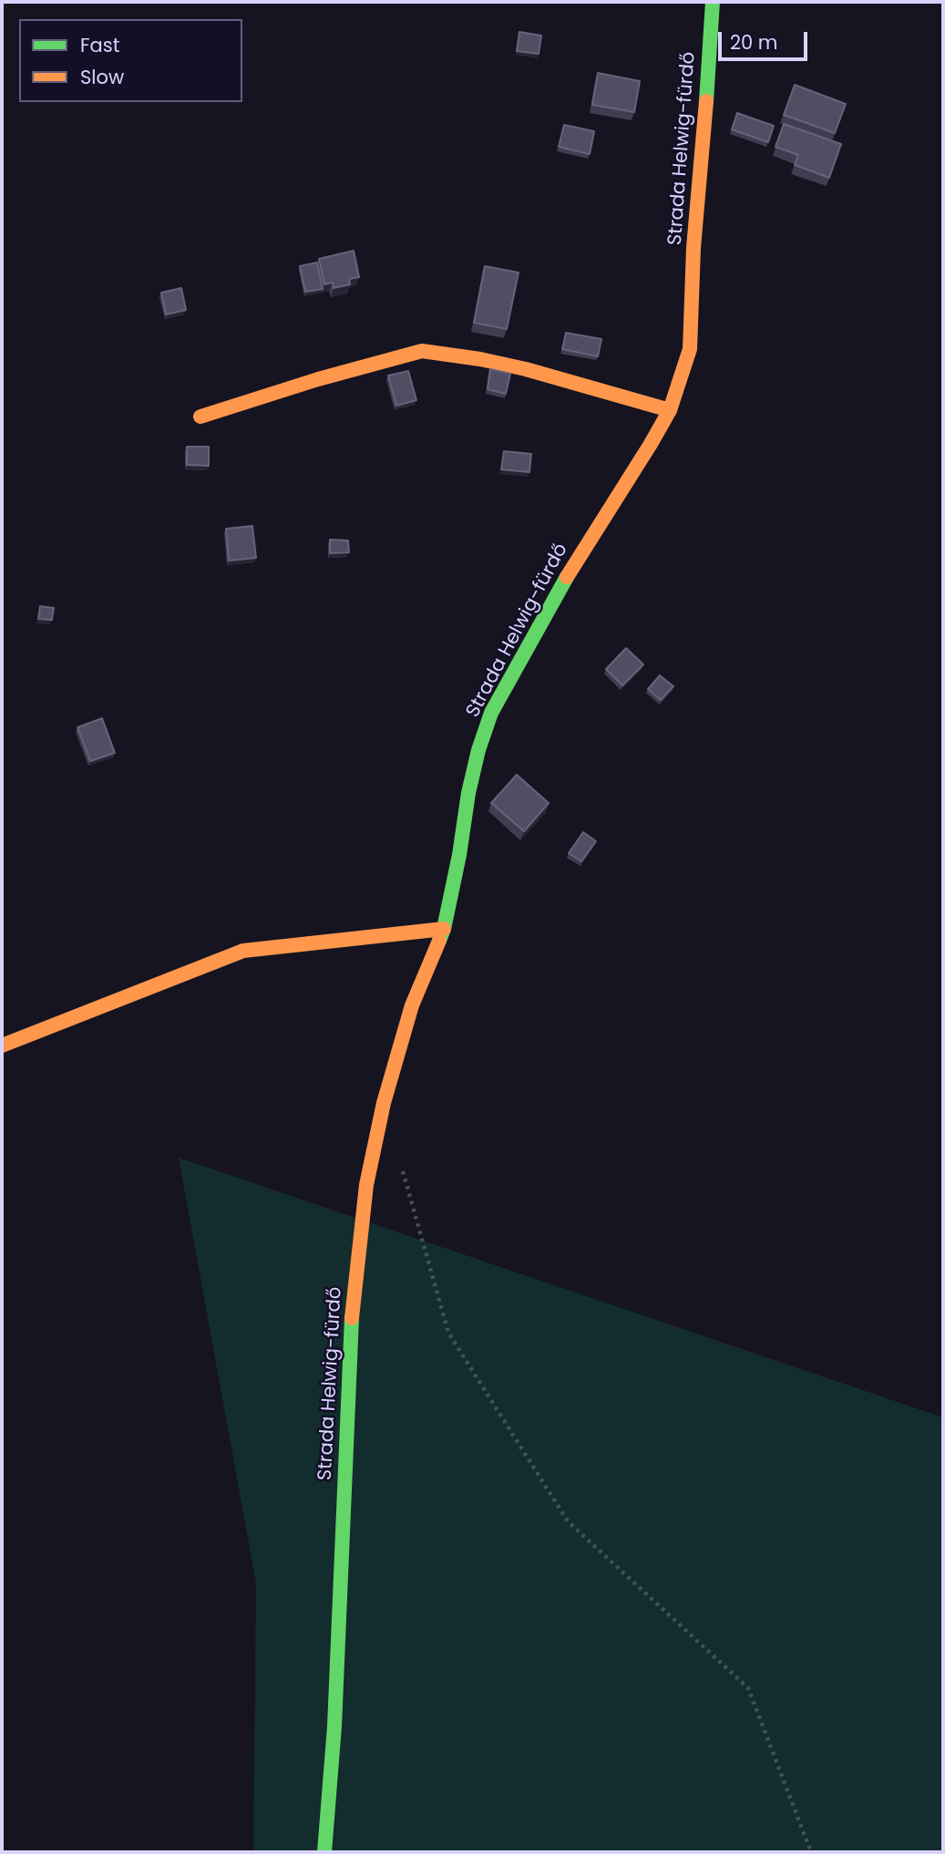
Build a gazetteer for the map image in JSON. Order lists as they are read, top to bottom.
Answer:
{
  "streets": {
    "street": ["Strada Helwig-fürdő"]
  },
  "legend": ["Fast", "Slow"],
  "scale_bar": "20 m"
}
